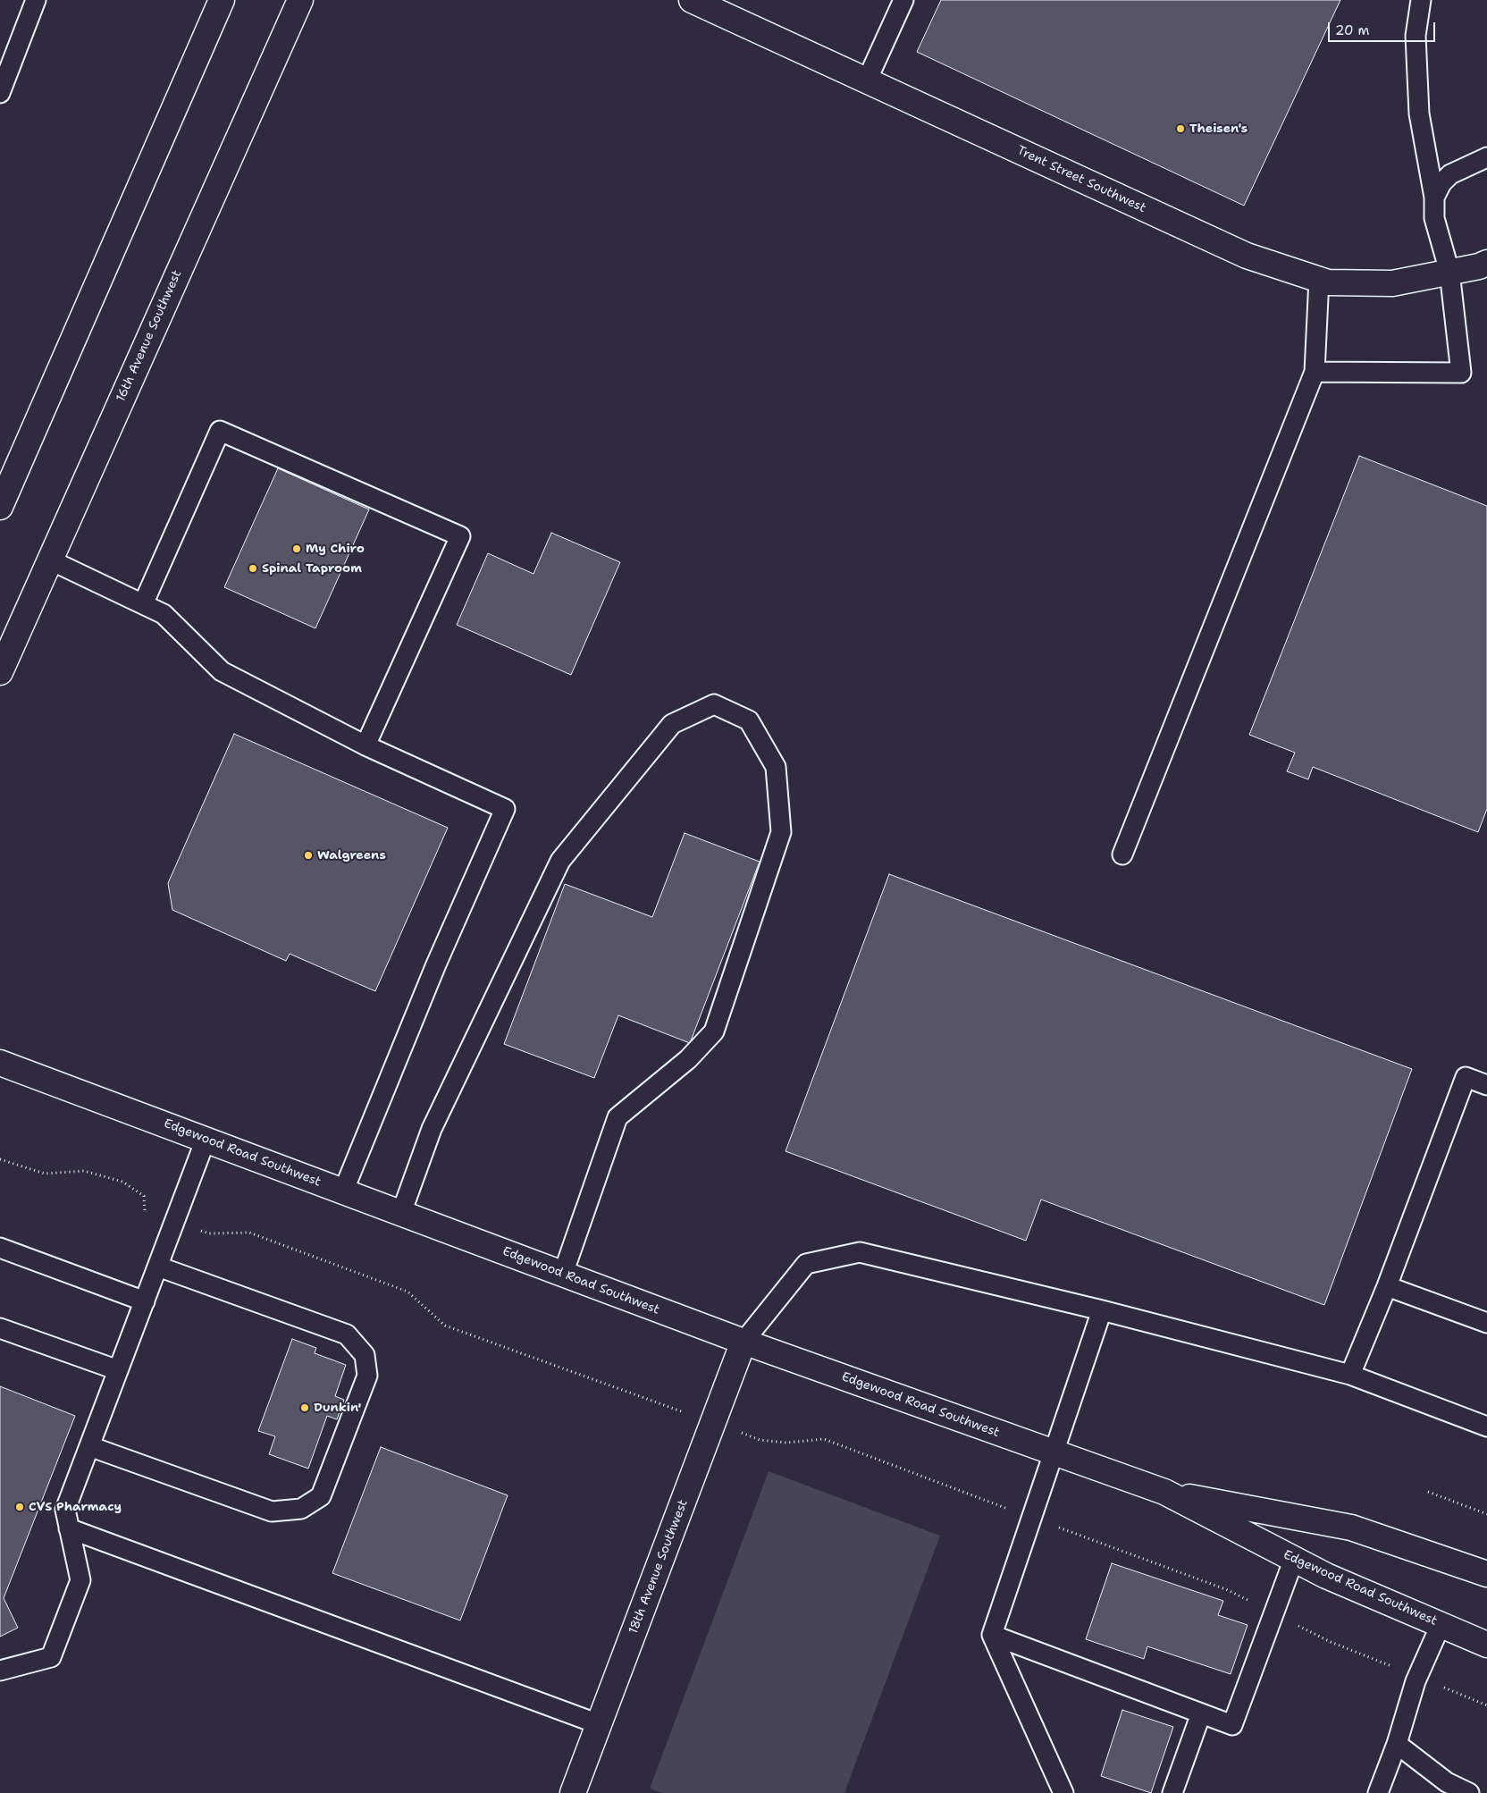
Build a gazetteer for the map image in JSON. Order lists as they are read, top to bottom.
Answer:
{
  "streets": {
    "main road": [
      "Trent Street Southwest",
      "16th Avenue Southwest",
      "Edgewood Road Southwest",
      "18th Avenue Southwest"
    ]
  },
  "crossings": [
    ["Edgewood Road Southwest", "18th Avenue Southwest"]
  ],
  "places": [
    "Theisen's",
    "My Chiro",
    "Spinal Taproom",
    "Walgreens",
    "Dunkin'",
    "CVS Pharmacy"
  ],
  "scale_bar": "20 m"
}
